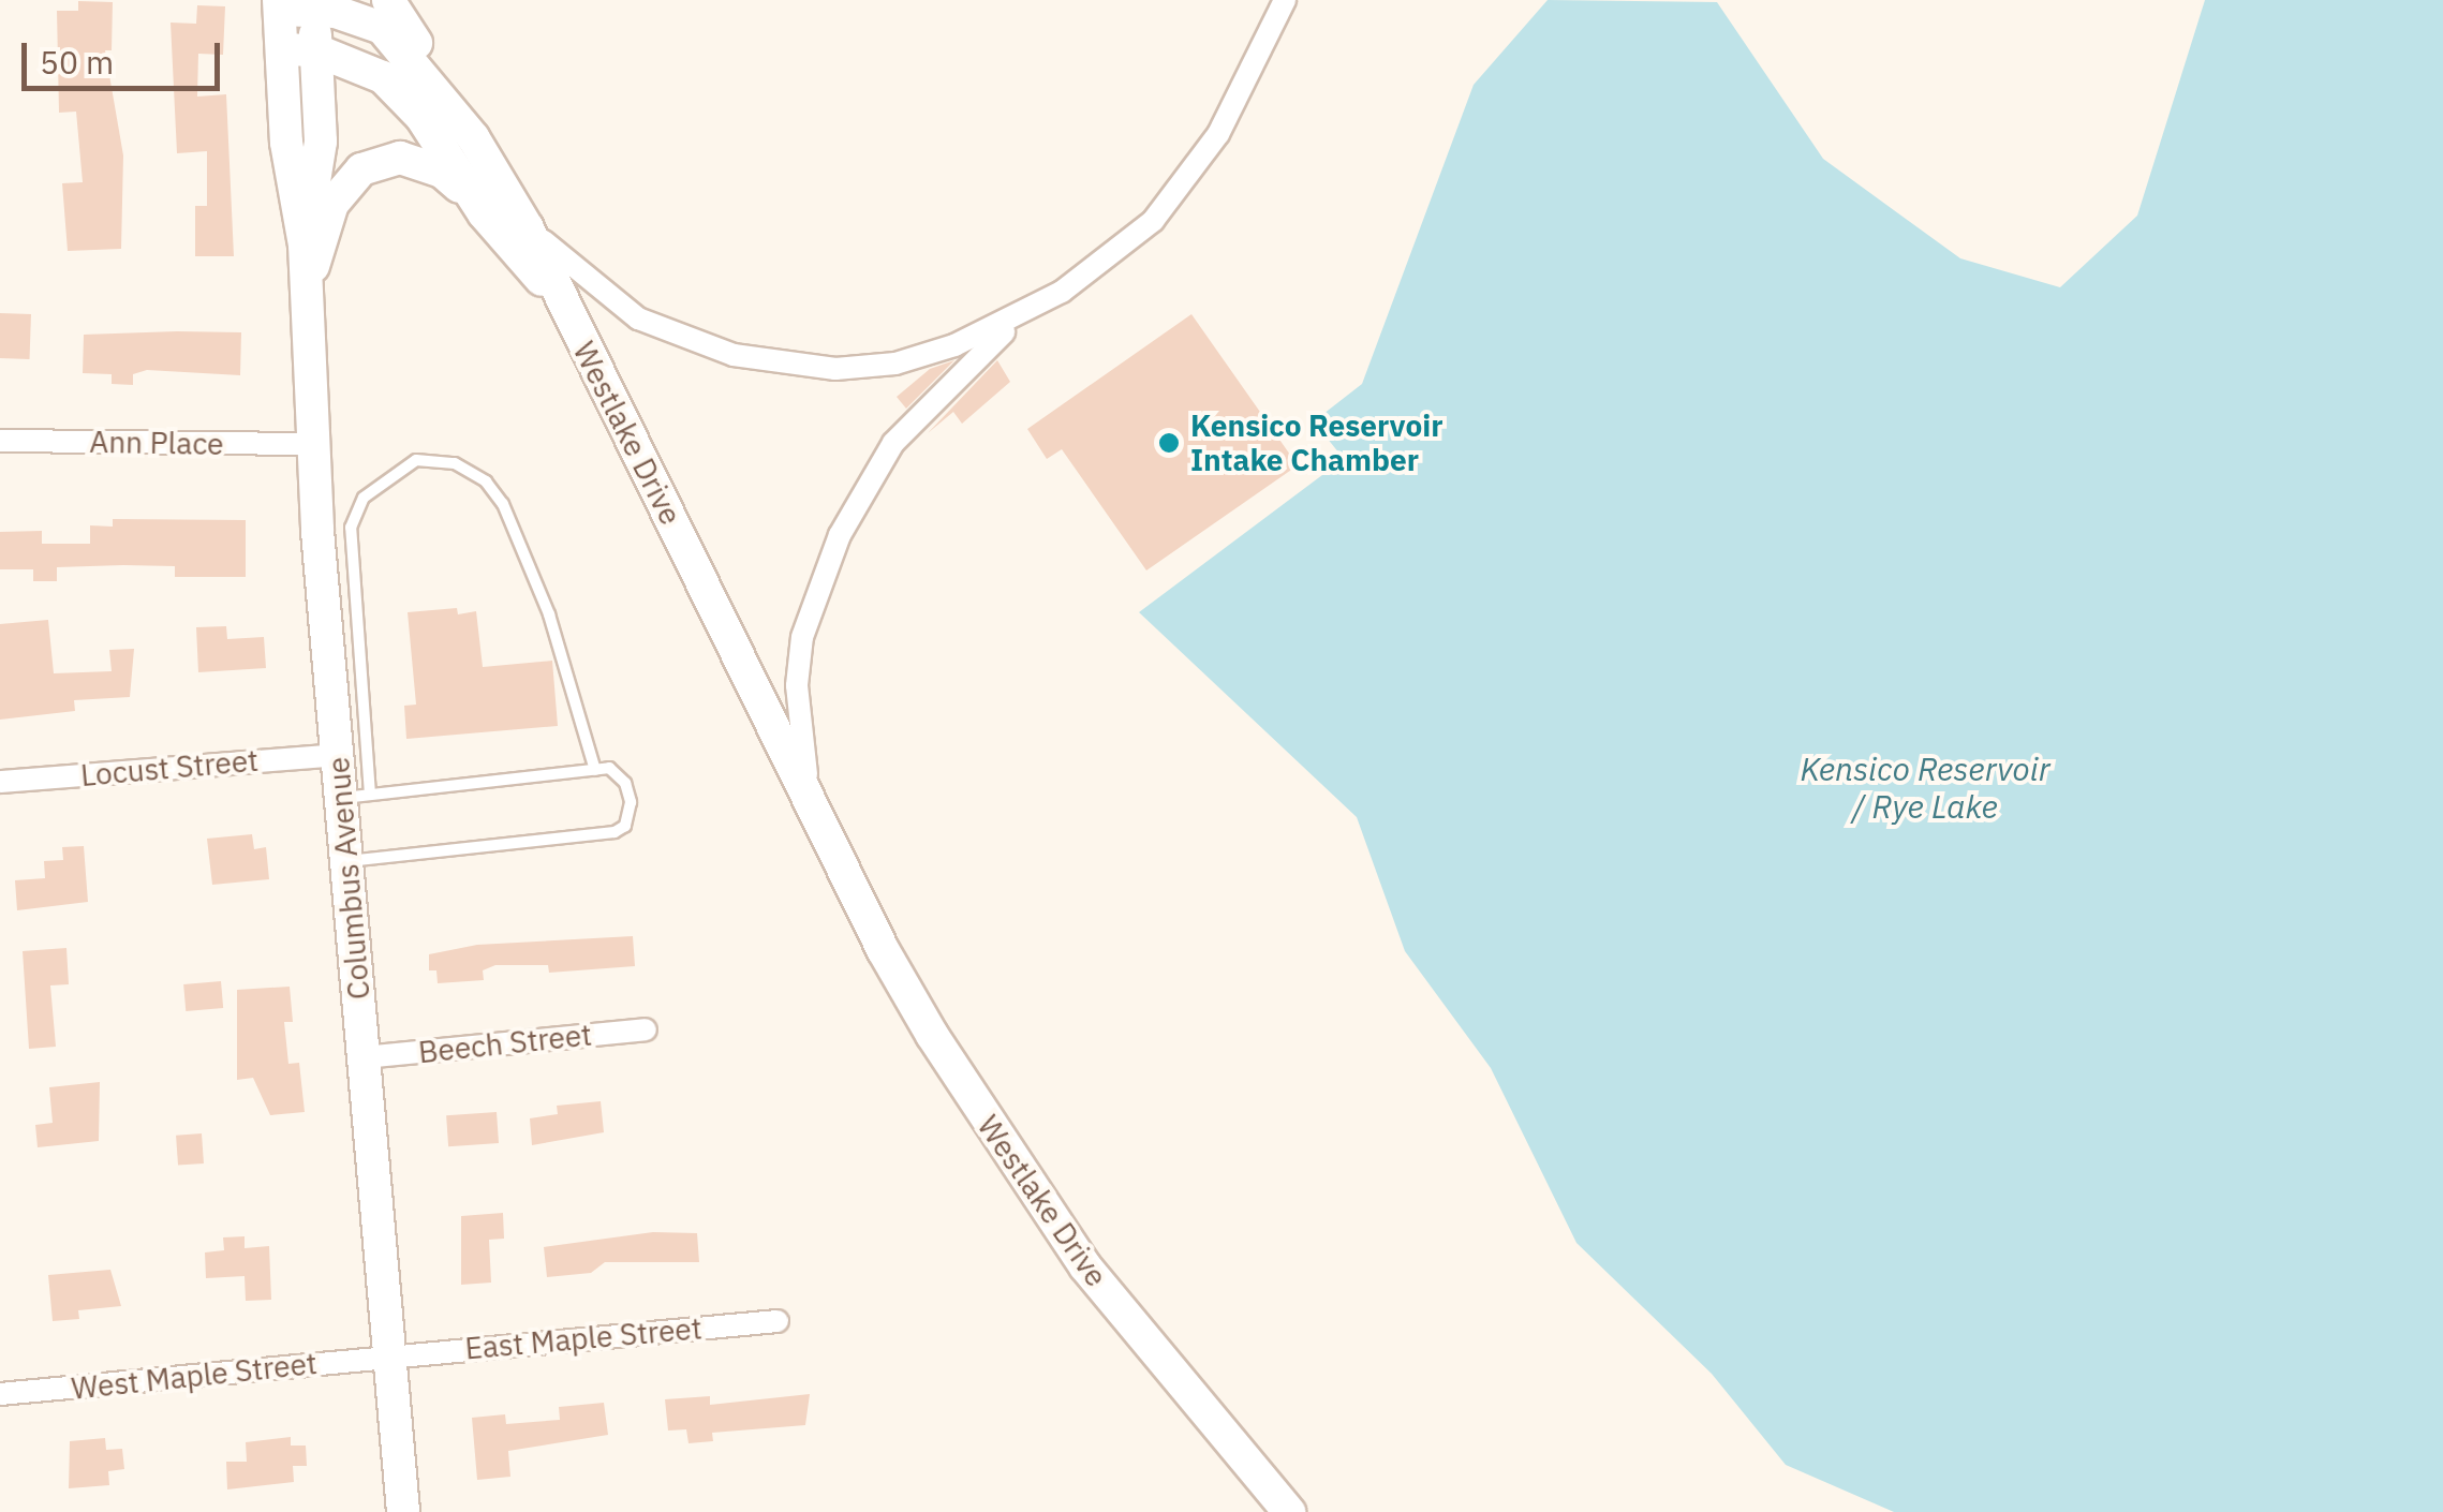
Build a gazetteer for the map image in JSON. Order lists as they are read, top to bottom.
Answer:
{
  "streets": {
    "street": [
      "Westlake Drive",
      "Ann Place",
      "Locust Street",
      "Columbus Avenue",
      "Beech Street",
      "East Maple Street",
      "West Maple Street"
    ]
  },
  "crossings": [
    ["Ann Place", "Columbus Avenue"],
    ["Locust Street", "Columbus Avenue"],
    ["Columbus Avenue", "Beech Street"],
    ["Columbus Avenue", "East Maple Street"],
    ["Columbus Avenue", "West Maple Street"],
    ["East Maple Street", "West Maple Street"]
  ],
  "water": ["Kensico Reservoir / Rye Lake"],
  "places": ["Kensico Reservoir Intake Chamber"],
  "scale_bar": "50 m"
}
